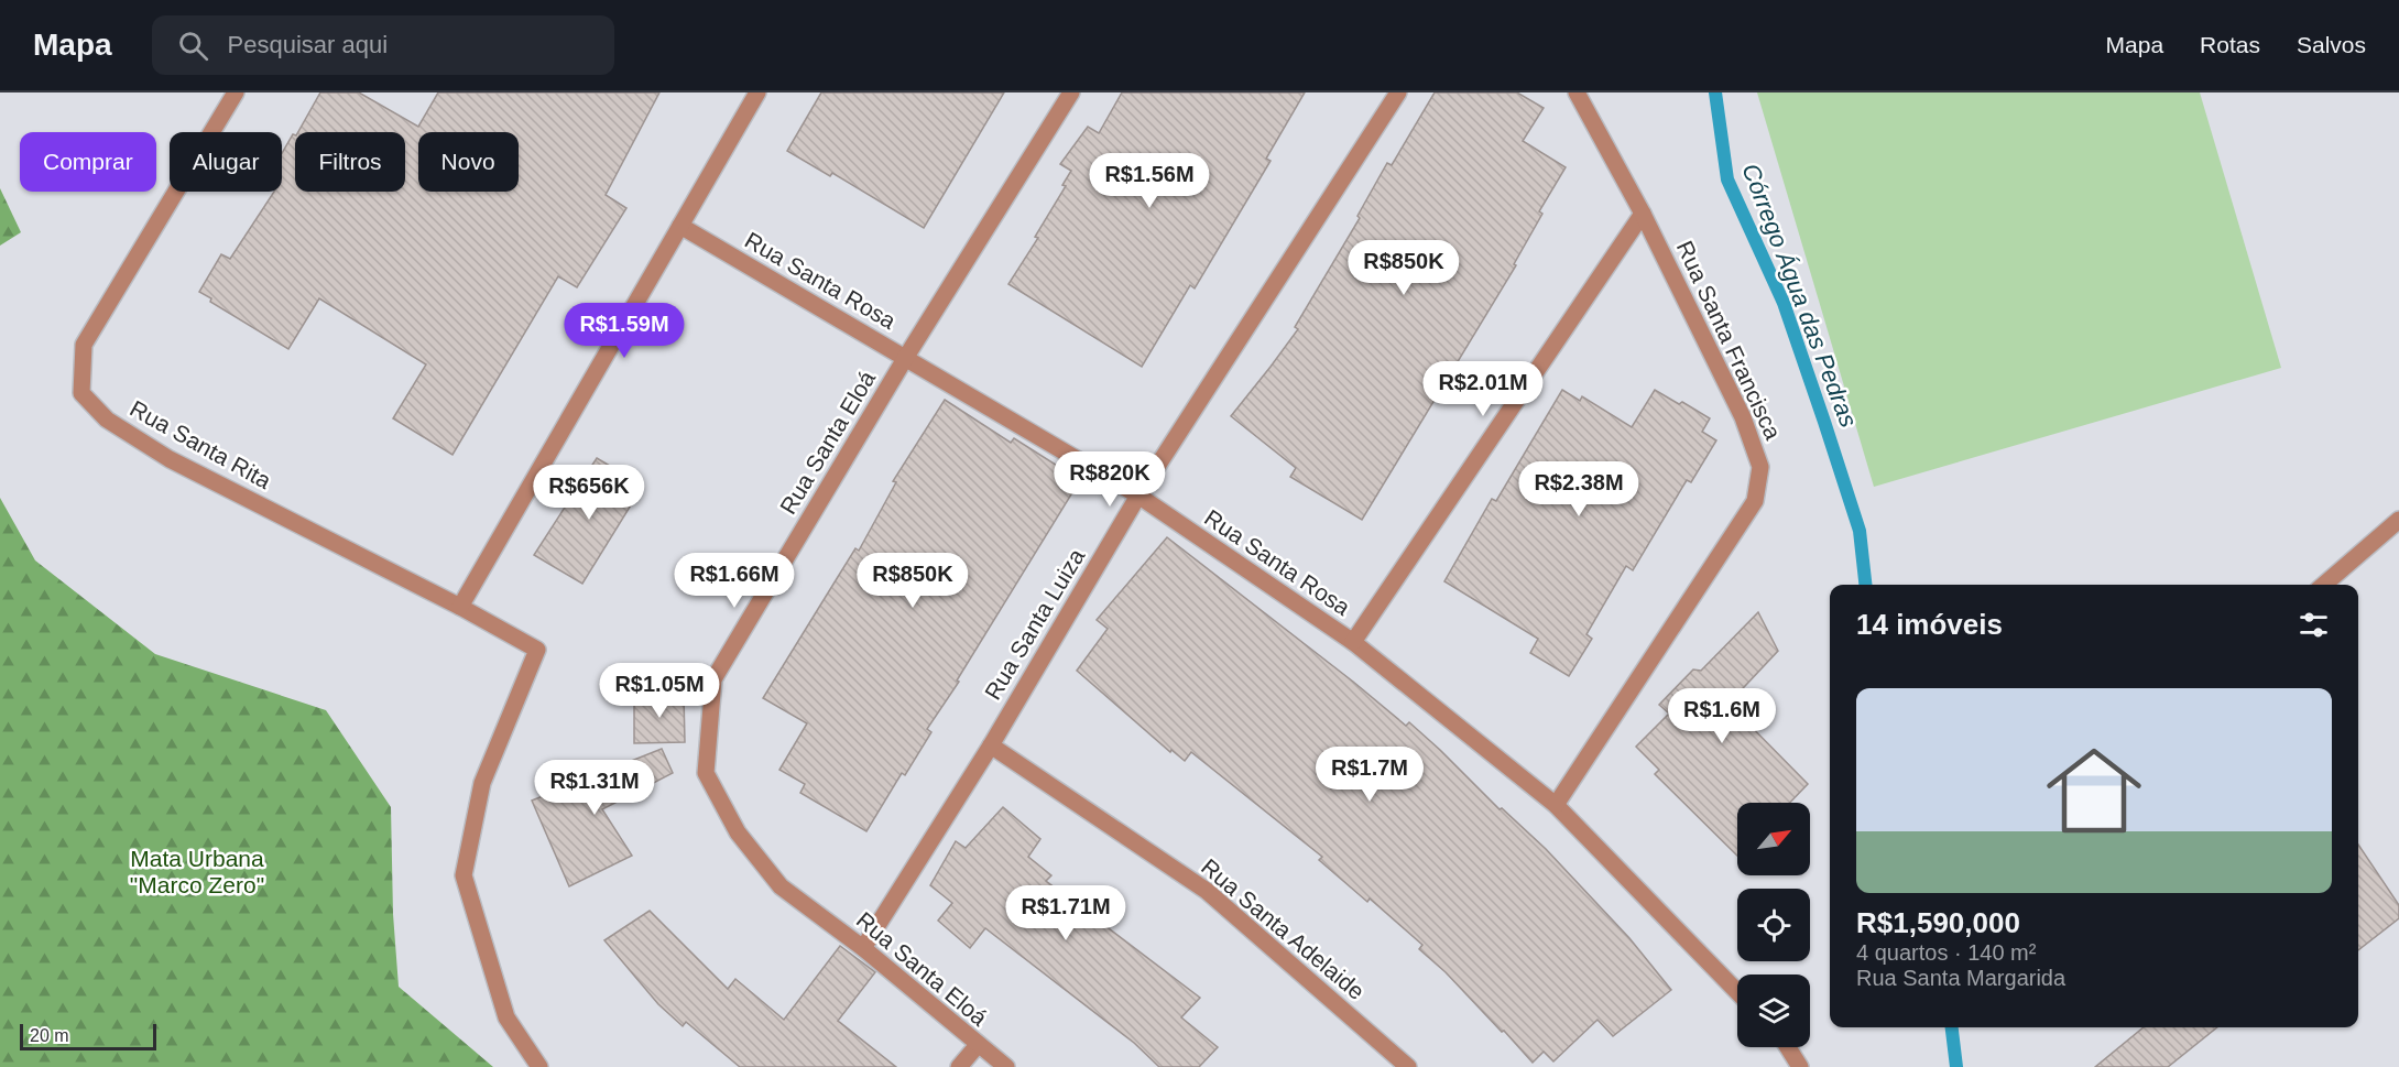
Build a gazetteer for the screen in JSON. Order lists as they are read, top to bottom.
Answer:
{
  "streets": {
    "street": [
      "Rua Santa Rosa",
      "Rua Santa Francisca",
      "Rua Santa Eloá",
      "Rua Santa Rita",
      "Rua Santa Luiza",
      "Rua Santa Adelaide"
    ]
  },
  "crossings": [
    ["Rua Santa Rosa", "Rua Santa Francisca"],
    ["Rua Santa Rosa", "Rua Santa Eloá"],
    ["Rua Santa Rosa", "Rua Santa Luiza"],
    ["Rua Santa Eloá", "Rua Santa Luiza"],
    ["Rua Santa Luiza", "Rua Santa Adelaide"]
  ],
  "water": ["Córrego Água das Pedras"],
  "parks": ["Mata Urbana \"Marco Zero\""],
  "scale_bar": "20 m",
  "north": "top right",
  "page": {
    "header": "Mapa",
    "search": "Pesquisar aqui",
    "nav": ["Mapa", "Rotas", "Salvos"],
    "chip": [
      "Comprar",
      "Alugar",
      "Filtros",
      "Novo"
    ],
    "price": [
      "R$1.56M",
      "R$850K",
      "R$1.59M",
      "R$2.01M",
      "R$820K",
      "R$2.38M",
      "R$656K",
      "R$1.66M",
      "R$850K",
      "R$1.05M",
      "R$1.6M",
      "R$1.7M",
      "R$1.31M",
      "R$1.71M"
    ],
    "heading": "14 imóveis",
    "list": [
      {
        "name": "R$1,590,000",
        "note": "4 quartos · 140 m² · Rua Santa Margarida"
      }
    ],
    "scale": "20 m"
  }
}
